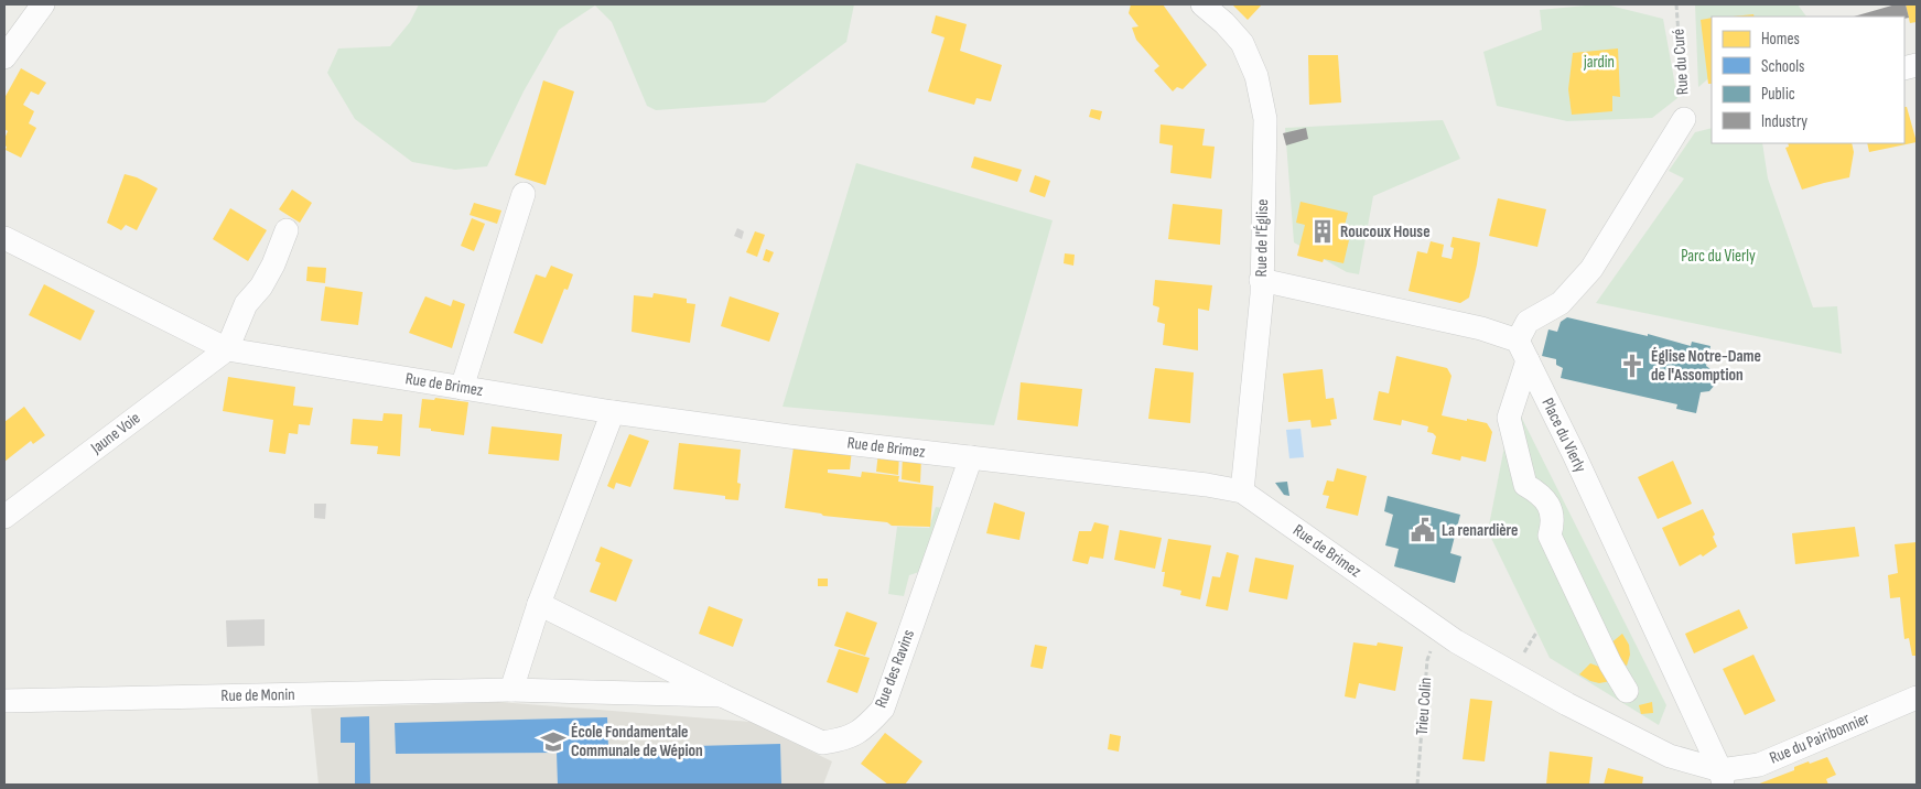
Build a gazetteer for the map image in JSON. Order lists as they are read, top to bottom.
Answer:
{
  "streets": {
    "street": [
      "Rue de l'Église",
      "Rue de Brimez",
      "Jaune Voie",
      "Place du Vierly",
      "Rue des Ravins",
      "Rue de Monin",
      "Rue du Pairibonnier"
    ],
    "path": ["Rue du Curé", "Trieu Colin"]
  },
  "crossings": [
    ["Rue de l'Église", "Rue de Brimez"],
    ["Rue de Brimez", "Jaune Voie"],
    ["Rue de Brimez", "Place du Vierly"],
    ["Rue de Brimez", "Rue des Ravins"],
    ["Rue de Brimez", "Trieu Colin"],
    ["Rue de Brimez", "Rue du Pairibonnier"],
    ["Place du Vierly", "Rue du Pairibonnier"],
    ["Rue des Ravins", "Rue de Monin"]
  ],
  "parks": ["jardin", "Parc du Vierly"],
  "places": {
    "building": ["Roucoux House"],
    "church": ["Église Notre-Dame de l'Assomption"],
    "public building": ["La renardière"],
    "school or university": ["École Fondamentale Communale de Wépion"]
  },
  "legend": [
    "Homes",
    "Schools",
    "Public",
    "Industry"
  ]
}
